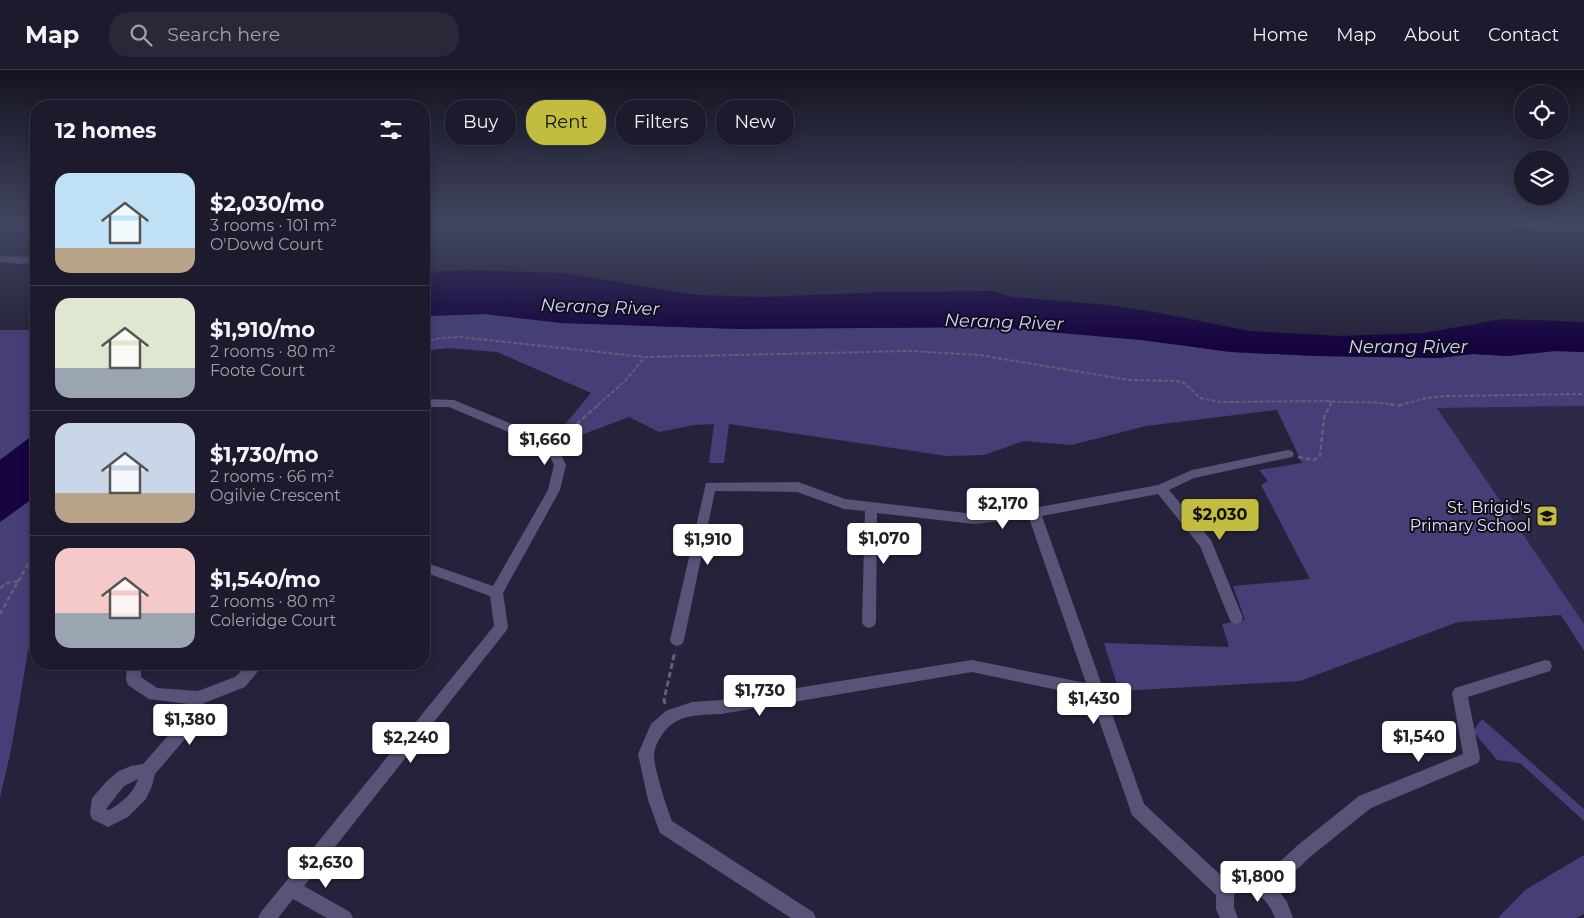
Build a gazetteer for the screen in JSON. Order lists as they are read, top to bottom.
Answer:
{
  "water": ["Nerang River"],
  "places": {
    "school or university": ["St. Brigid's Primary School"]
  },
  "page": {
    "header": "Map",
    "search": "Search here",
    "nav": [
      "Home",
      "Map",
      "About",
      "Contact"
    ],
    "chip": [
      "Buy",
      "Rent",
      "Filters",
      "New"
    ],
    "heading": "12 homes",
    "list": [
      {
        "name": "$2,030/mo",
        "note": "3 rooms · 101 m² · O'Dowd Court"
      },
      {
        "name": "$1,910/mo",
        "note": "2 rooms · 80 m² · Foote Court"
      },
      {
        "name": "$1,730/mo",
        "note": "2 rooms · 66 m² · Ogilvie Crescent"
      },
      {
        "name": "$1,540/mo",
        "note": "2 rooms · 80 m² · Coleridge Court"
      }
    ],
    "price": [
      "$1,660",
      "$2,170",
      "$2,030",
      "$1,070",
      "$1,910",
      "$1,730",
      "$1,430",
      "$1,380",
      "$1,540",
      "$2,240",
      "$2,630",
      "$1,800"
    ]
  }
}
